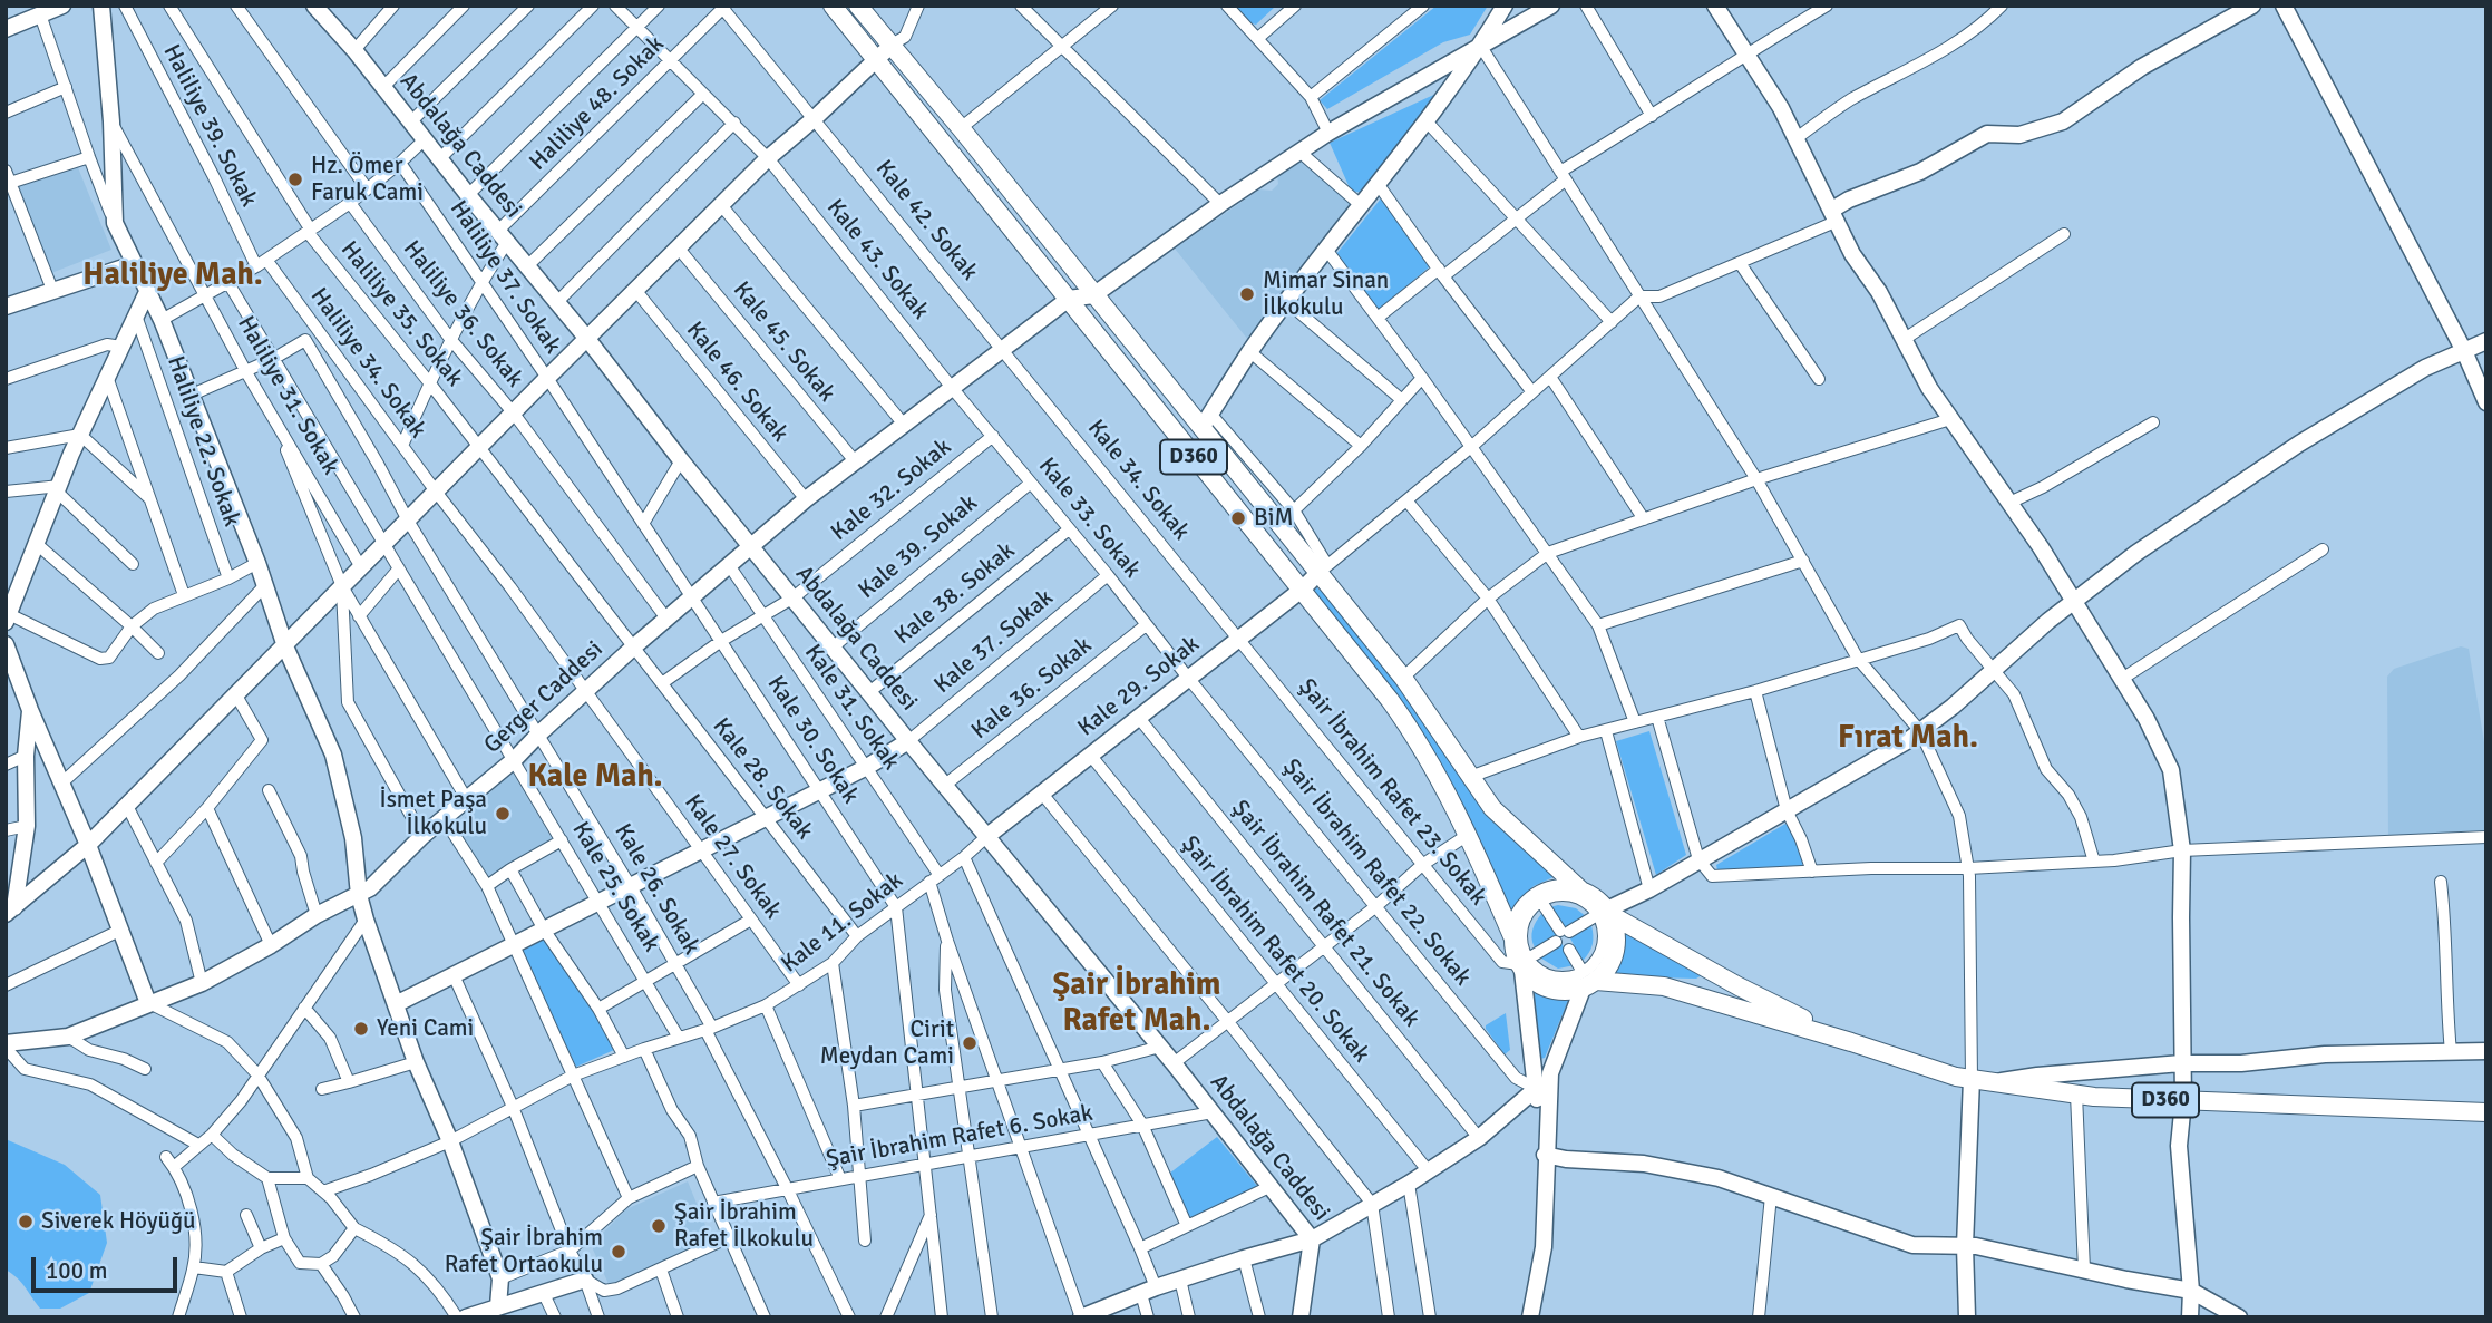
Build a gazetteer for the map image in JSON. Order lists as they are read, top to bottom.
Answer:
{
  "streets": {
    "main road": ["D360"],
    "street": [
      "Haliliye 48. Sokak",
      "Haliliye 39. Sokak",
      "Abdalağa Caddesi",
      "Kale 42. Sokak",
      "Kale 43. Sokak",
      "Haliliye 37. Sokak",
      "Haliliye 35. Sokak",
      "Haliliye 36. Sokak",
      "Kale 45. Sokak",
      "Haliliye 34. Sokak",
      "Kale 46. Sokak",
      "Haliliye 31. Sokak",
      "Haliliye 22. Sokak",
      "Kale 34. Sokak",
      "Kale 32. Sokak",
      "Kale 33. Sokak",
      "Kale 39. Sokak",
      "Kale 38. Sokak",
      "Kale 37. Sokak",
      "Kale 29. Sokak",
      "Kale 36. Sokak",
      "Gerger Caddesi",
      "Kale 31. Sokak",
      "Kale 30. Sokak",
      "Kale 28. Sokak",
      "Şair İbrahim Rafet 23. Sokak",
      "Kale 27. Sokak",
      "Şair İbrahim Rafet 22. Sokak",
      "Kale 25. Sokak",
      "Kale 26. Sokak",
      "Şair İbrahim Rafet 21. Sokak",
      "Kale 11. Sokak",
      "Şair İbrahim Rafet 20. Sokak",
      "Şair İbrahim Rafet 6. Sokak"
    ]
  },
  "crossings": [
    ["Haliliye 48. Sokak", "Abdalağa Caddesi"],
    ["Haliliye 48. Sokak", "Kale 42. Sokak"],
    ["Haliliye 48. Sokak", "Kale 43. Sokak"],
    ["Haliliye 48. Sokak", "Haliliye 37. Sokak"],
    ["Haliliye 48. Sokak", "Haliliye 35. Sokak"],
    ["Haliliye 48. Sokak", "Haliliye 36. Sokak"],
    ["Haliliye 48. Sokak", "Haliliye 34. Sokak"],
    ["Haliliye 39. Sokak", "Haliliye 34. Sokak"],
    ["Abdalağa Caddesi", "Kale 32. Sokak"],
    ["Abdalağa Caddesi", "Kale 39. Sokak"],
    ["Abdalağa Caddesi", "Kale 38. Sokak"],
    ["Abdalağa Caddesi", "Kale 37. Sokak"],
    ["Abdalağa Caddesi", "Kale 29. Sokak"],
    ["Abdalağa Caddesi", "Kale 36. Sokak"],
    ["Abdalağa Caddesi", "Gerger Caddesi"],
    ["Abdalağa Caddesi", "Kale 11. Sokak"],
    ["Abdalağa Caddesi", "Şair İbrahim Rafet 6. Sokak"],
    ["Kale 42. Sokak", "Kale 34. Sokak"],
    ["Kale 42. Sokak", "Gerger Caddesi"],
    ["Kale 43. Sokak", "Kale 33. Sokak"],
    ["Kale 43. Sokak", "Gerger Caddesi"],
    ["Haliliye 37. Sokak", "Kale 30. Sokak"],
    ["Haliliye 35. Sokak", "Gerger Caddesi"],
    ["Haliliye 35. Sokak", "Kale 28. Sokak"],
    ["Haliliye 36. Sokak", "Gerger Caddesi"],
    ["Kale 45. Sokak", "Gerger Caddesi"],
    ["Haliliye 34. Sokak", "Kale 27. Sokak"],
    ["Kale 46. Sokak", "Gerger Caddesi"],
    ["D360", "Kale 29. Sokak"],
    ["D360", "Gerger Caddesi"],
    ["Kale 34. Sokak", "Kale 29. Sokak"],
    ["Kale 34. Sokak", "Gerger Caddesi"],
    ["Kale 34. Sokak", "Şair İbrahim Rafet 23. Sokak"],
    ["Kale 32. Sokak", "Kale 33. Sokak"],
    ["Kale 32. Sokak", "Kale 31. Sokak"],
    ["Kale 32. Sokak", "Kale 30. Sokak"],
    ["Kale 32. Sokak", "Kale 28. Sokak"],
    ["Kale 33. Sokak", "Kale 39. Sokak"],
    ["Kale 33. Sokak", "Kale 38. Sokak"],
    ["Kale 33. Sokak", "Kale 37. Sokak"],
    ["Kale 33. Sokak", "Kale 29. Sokak"],
    ["Kale 33. Sokak", "Kale 36. Sokak"],
    ["Kale 33. Sokak", "Gerger Caddesi"],
    ["Kale 33. Sokak", "Şair İbrahim Rafet 22. Sokak"],
    ["Kale 29. Sokak", "Şair İbrahim Rafet 23. Sokak"],
    ["Kale 29. Sokak", "Şair İbrahim Rafet 22. Sokak"],
    ["Kale 29. Sokak", "Şair İbrahim Rafet 21. Sokak"],
    ["Kale 29. Sokak", "Kale 11. Sokak"],
    ["Kale 29. Sokak", "Şair İbrahim Rafet 20. Sokak"],
    ["Gerger Caddesi", "Kale 31. Sokak"],
    ["Gerger Caddesi", "Kale 30. Sokak"],
    ["Gerger Caddesi", "Kale 28. Sokak"],
    ["Gerger Caddesi", "Kale 27. Sokak"],
    ["Gerger Caddesi", "Kale 25. Sokak"],
    ["Gerger Caddesi", "Kale 26. Sokak"],
    ["Kale 31. Sokak", "Kale 11. Sokak"],
    ["Kale 30. Sokak", "Kale 11. Sokak"],
    ["Kale 28. Sokak", "Kale 11. Sokak"],
    ["Kale 27. Sokak", "Kale 11. Sokak"],
    ["Kale 25. Sokak", "Kale 11. Sokak"],
    ["Kale 26. Sokak", "Kale 11. Sokak"],
    ["Kale 26. Sokak", "Şair İbrahim Rafet 6. Sokak"]
  ],
  "districts": [
    "Haliliye Mah.",
    "Fırat Mah.",
    "Kale Mah.",
    "Şair İbrahim Rafet Mah."
  ],
  "places": [
    "Hz. Ömer Faruk Cami",
    "Mimar Sinan İlkokulu",
    "BiM",
    "İsmet Paşa İlkokulu",
    "Yeni Cami",
    "Cirit Meydan Cami",
    "Siverek Höyüğü",
    "Şair İbrahim Rafet İlkokulu",
    "Şair İbrahim Rafet Ortaokulu"
  ],
  "scale_bar": "100 m"
}
